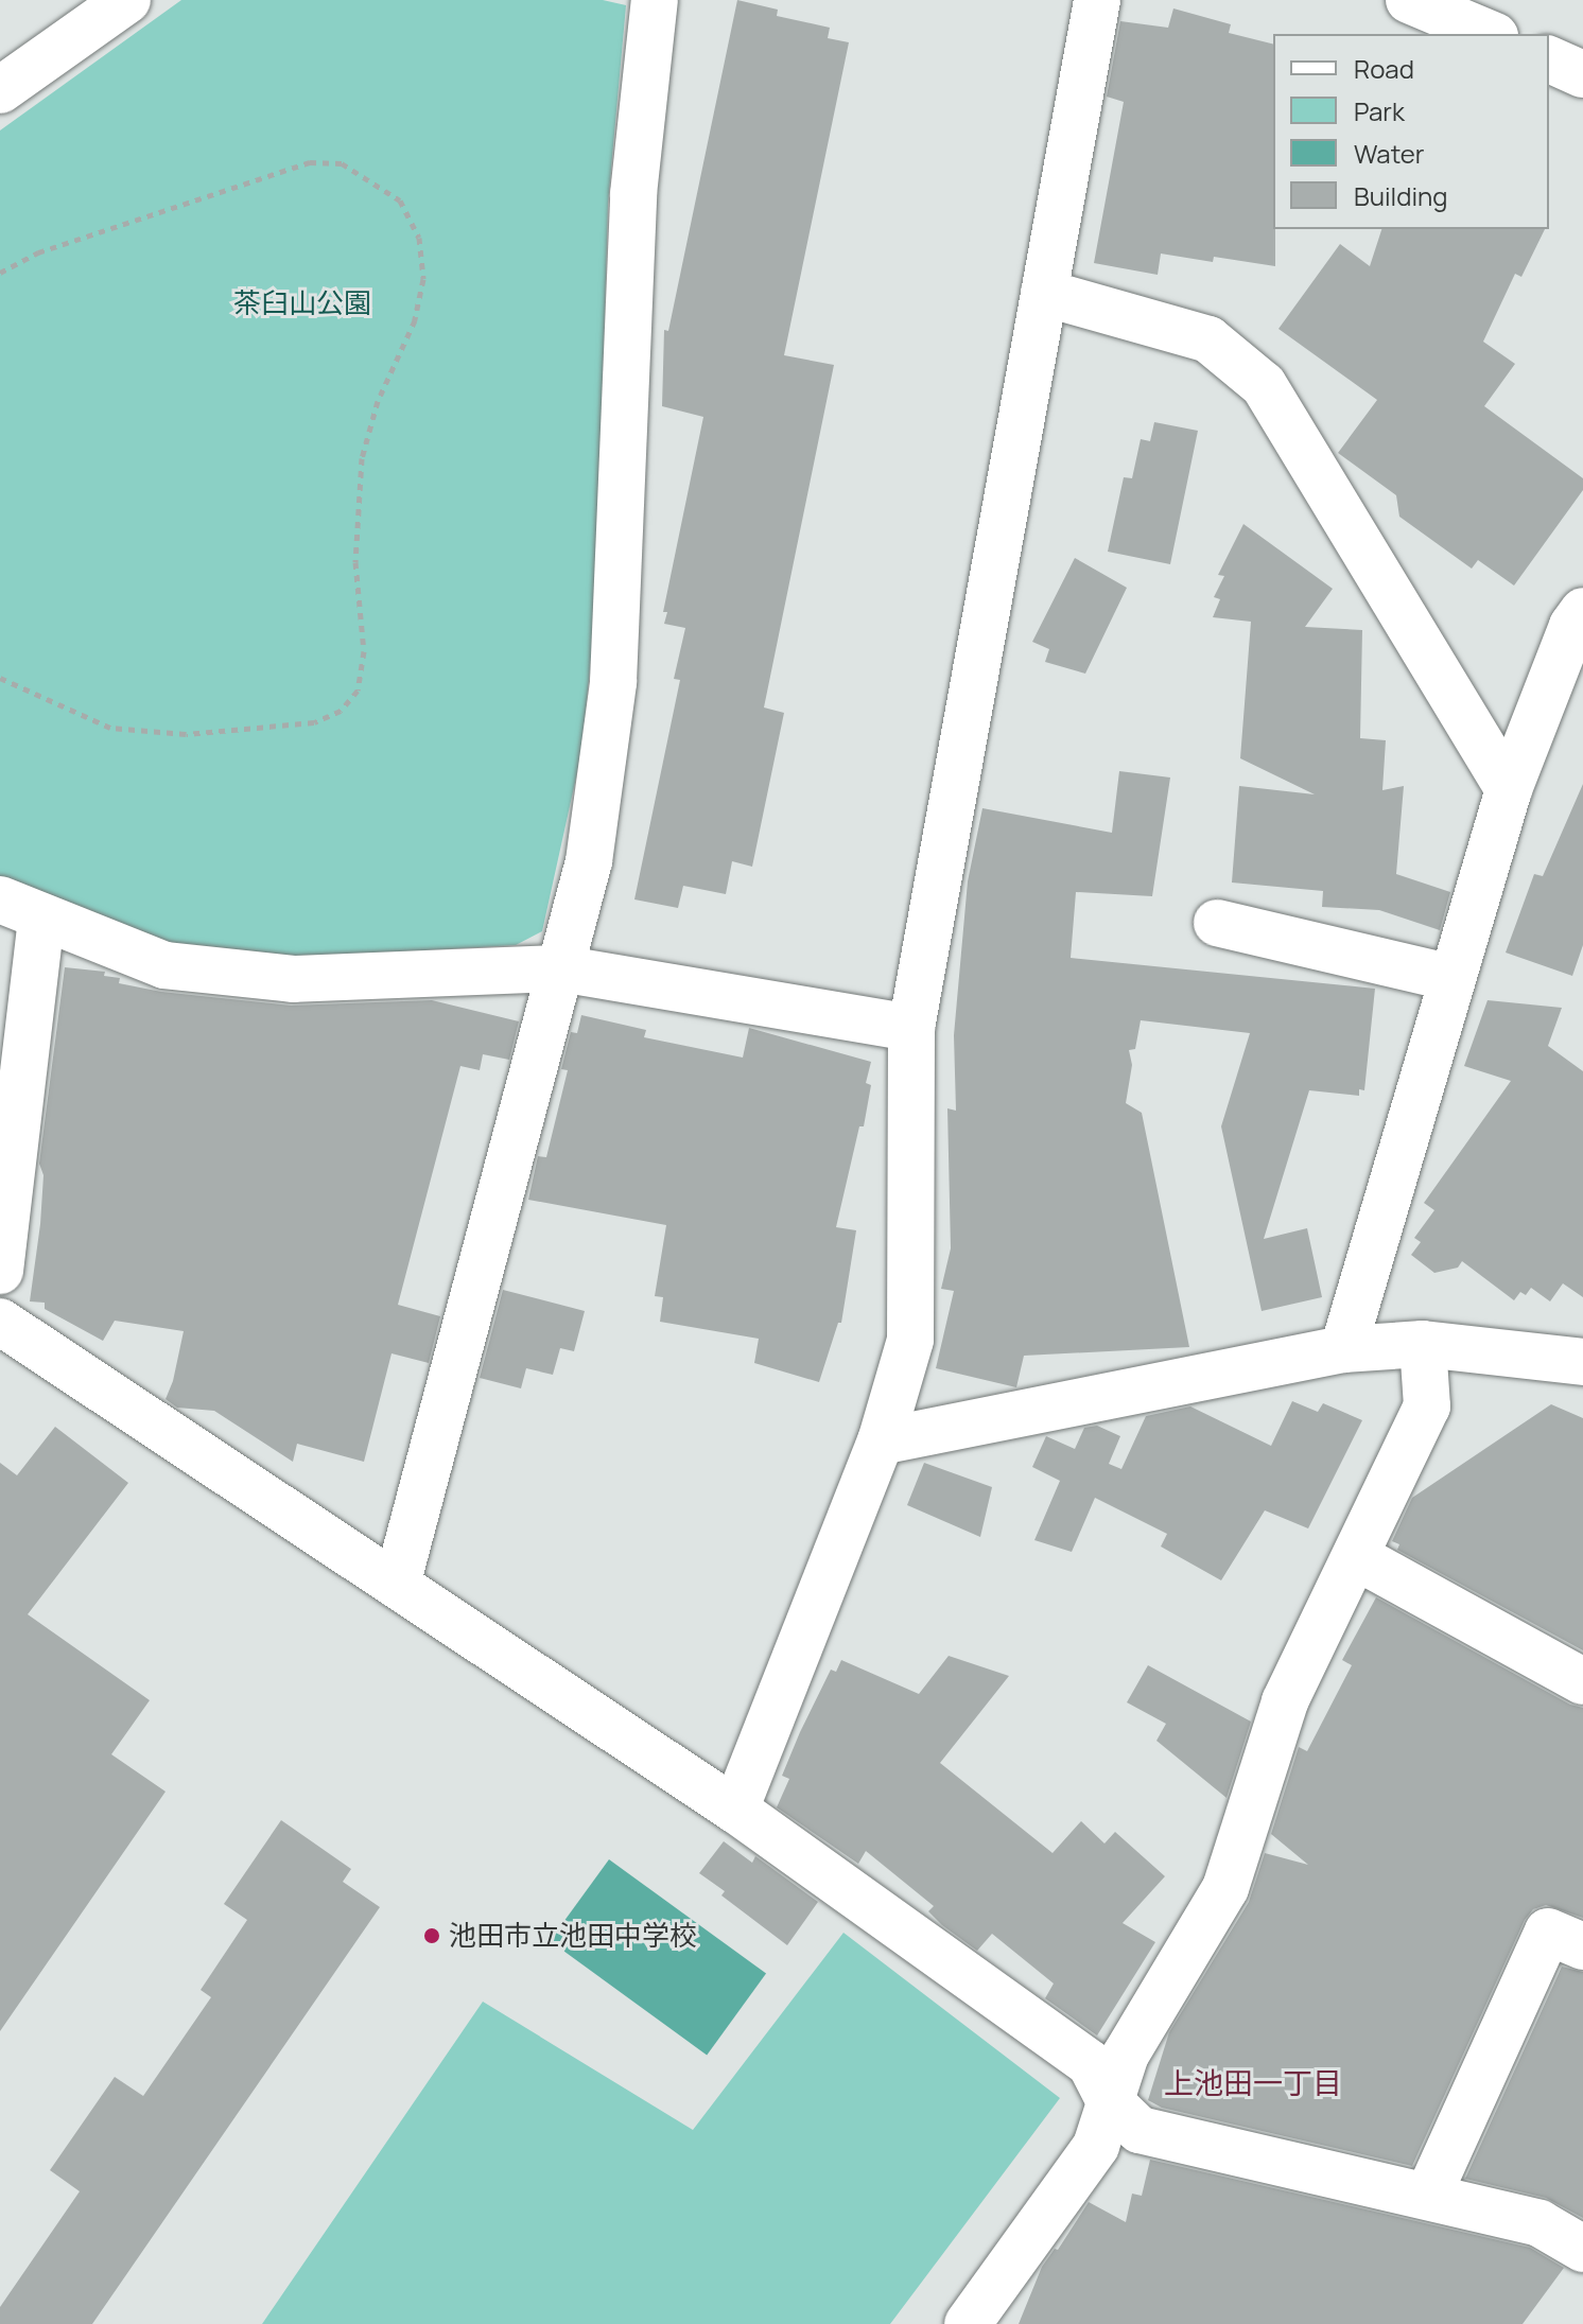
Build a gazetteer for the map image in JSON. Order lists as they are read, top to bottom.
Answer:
{
  "districts": ["上池田一丁目"],
  "parks": ["茶臼山公園"],
  "places": ["池田市立池田中学校"],
  "legend": [
    "Road",
    "Park",
    "Water",
    "Building"
  ]
}
